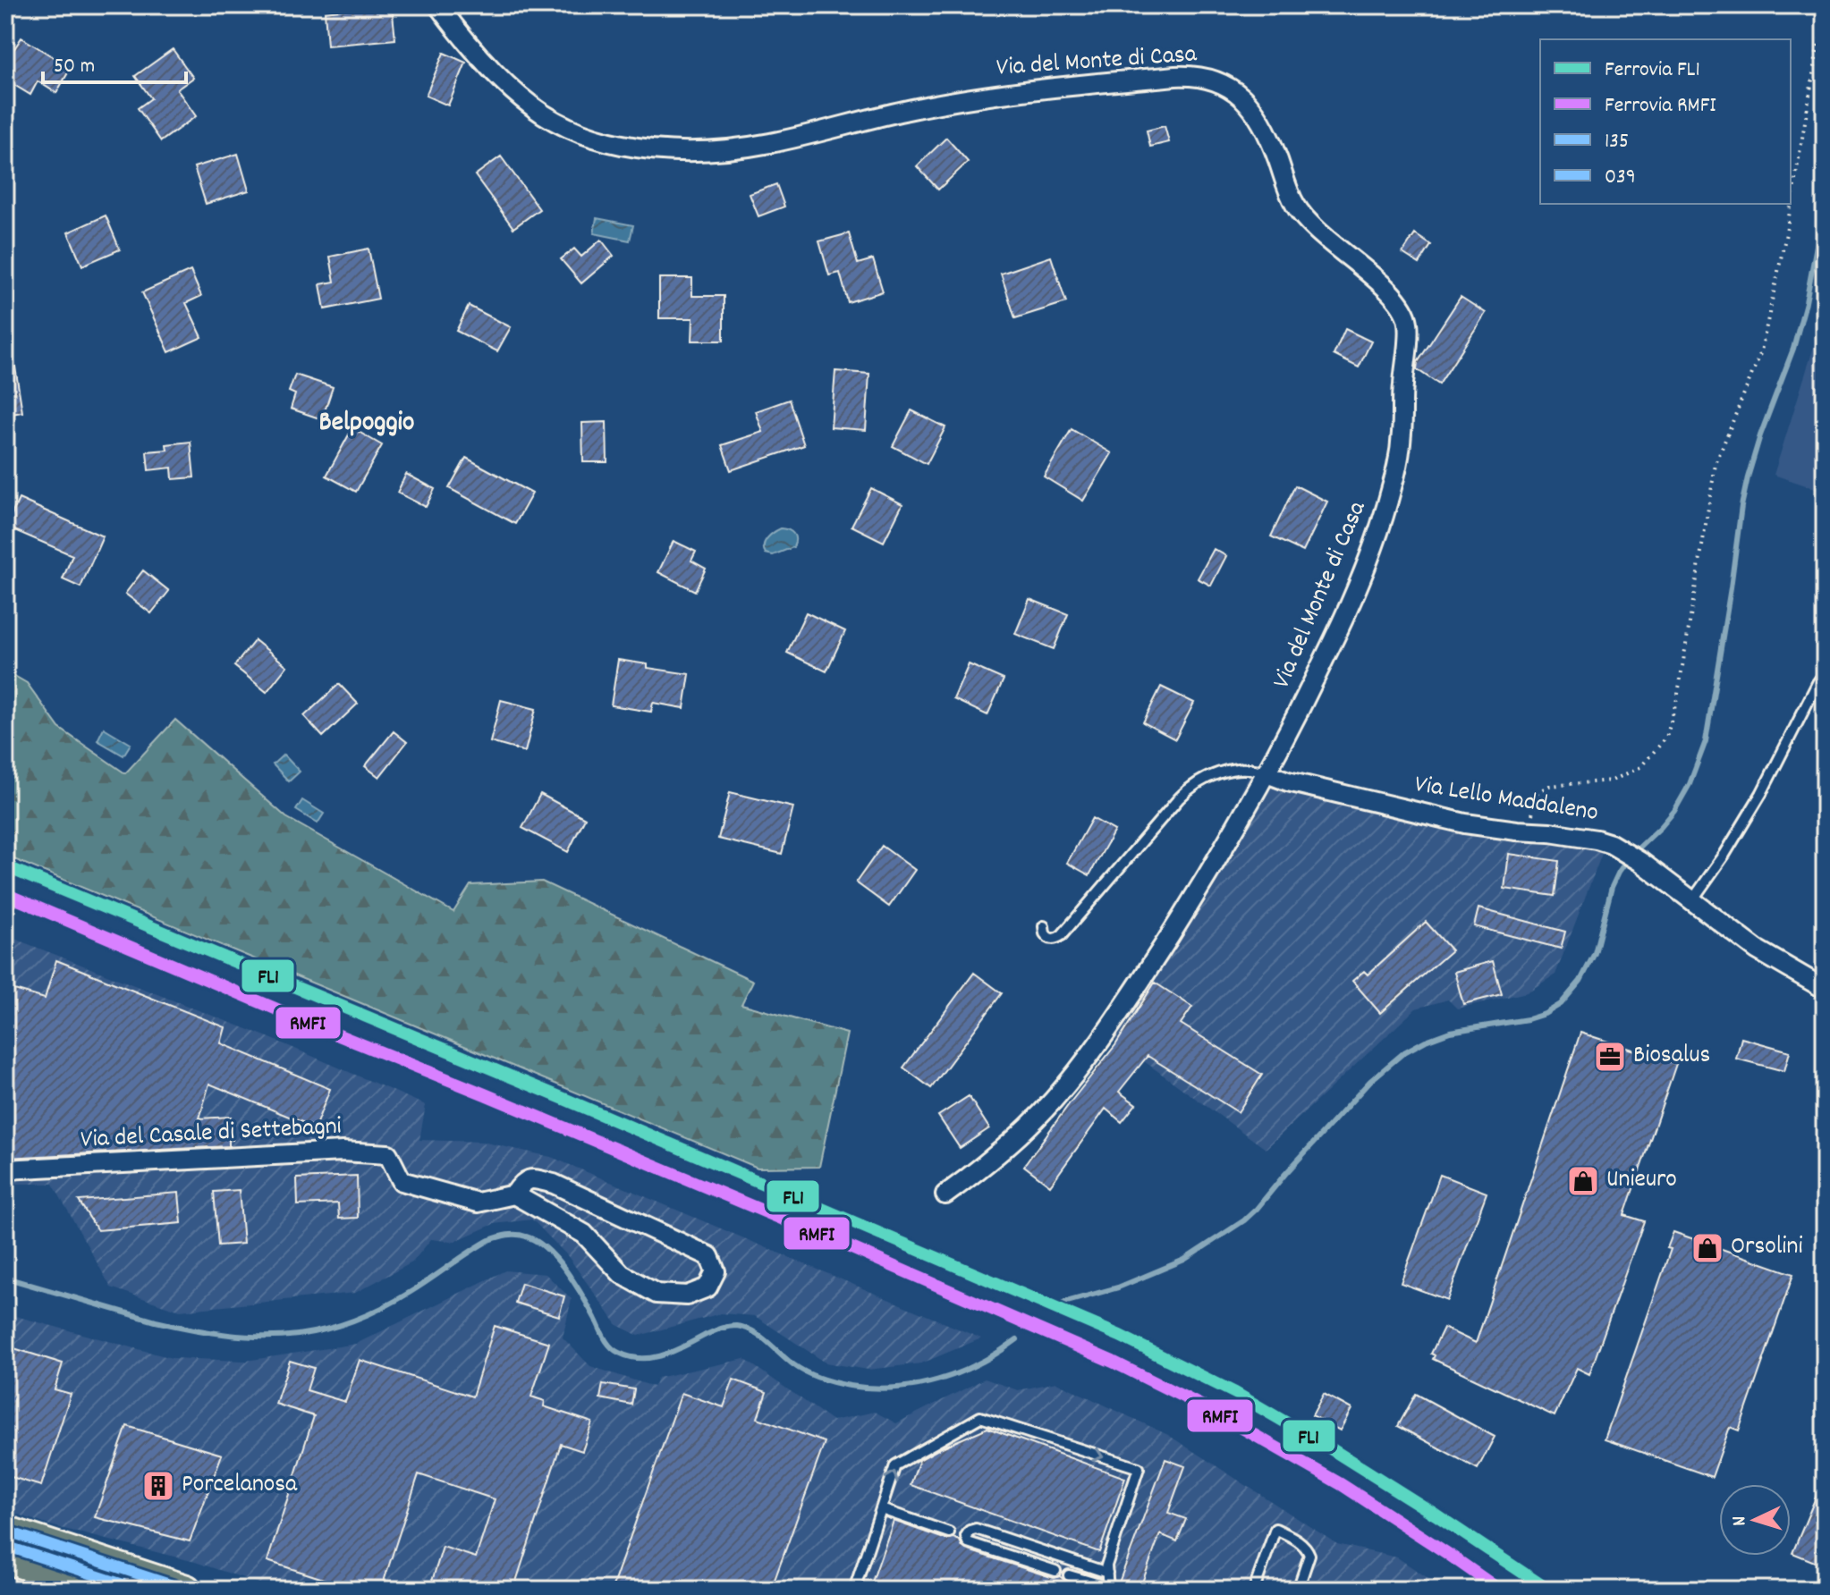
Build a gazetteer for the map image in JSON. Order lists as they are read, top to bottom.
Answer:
{
  "streets": {
    "street": ["Via del Monte di Casa", "Via Lello Maddaleno", "Via del Casale di Settebagni"]
  },
  "crossings": [
    ["Via del Monte di Casa", "Via Lello Maddaleno"]
  ],
  "districts": ["Belpoggio"],
  "places": {
    "office": ["Biosalus"],
    "shop": ["Unieuro", "Orsolini"],
    "building": ["Porcelanosa"]
  },
  "lines": [
    "rail line FL1",
    "rail line RMFI",
    "transit line 135",
    "transit line 039"
  ],
  "legend": [
    "Ferrovia FL1",
    "Ferrovia RMFI",
    "135",
    "039"
  ],
  "scale_bar": "50 m",
  "north": "left"
}
